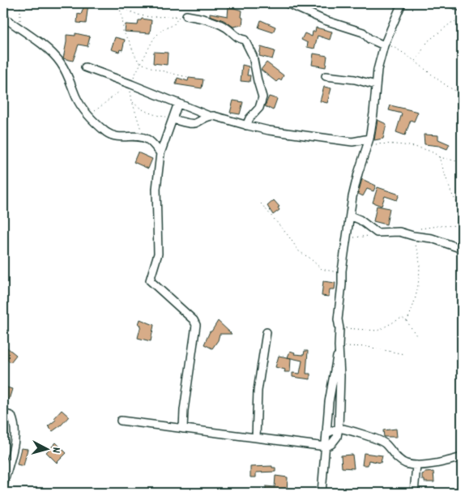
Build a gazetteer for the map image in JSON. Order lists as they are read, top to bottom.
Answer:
{
  "north": "right"
}
